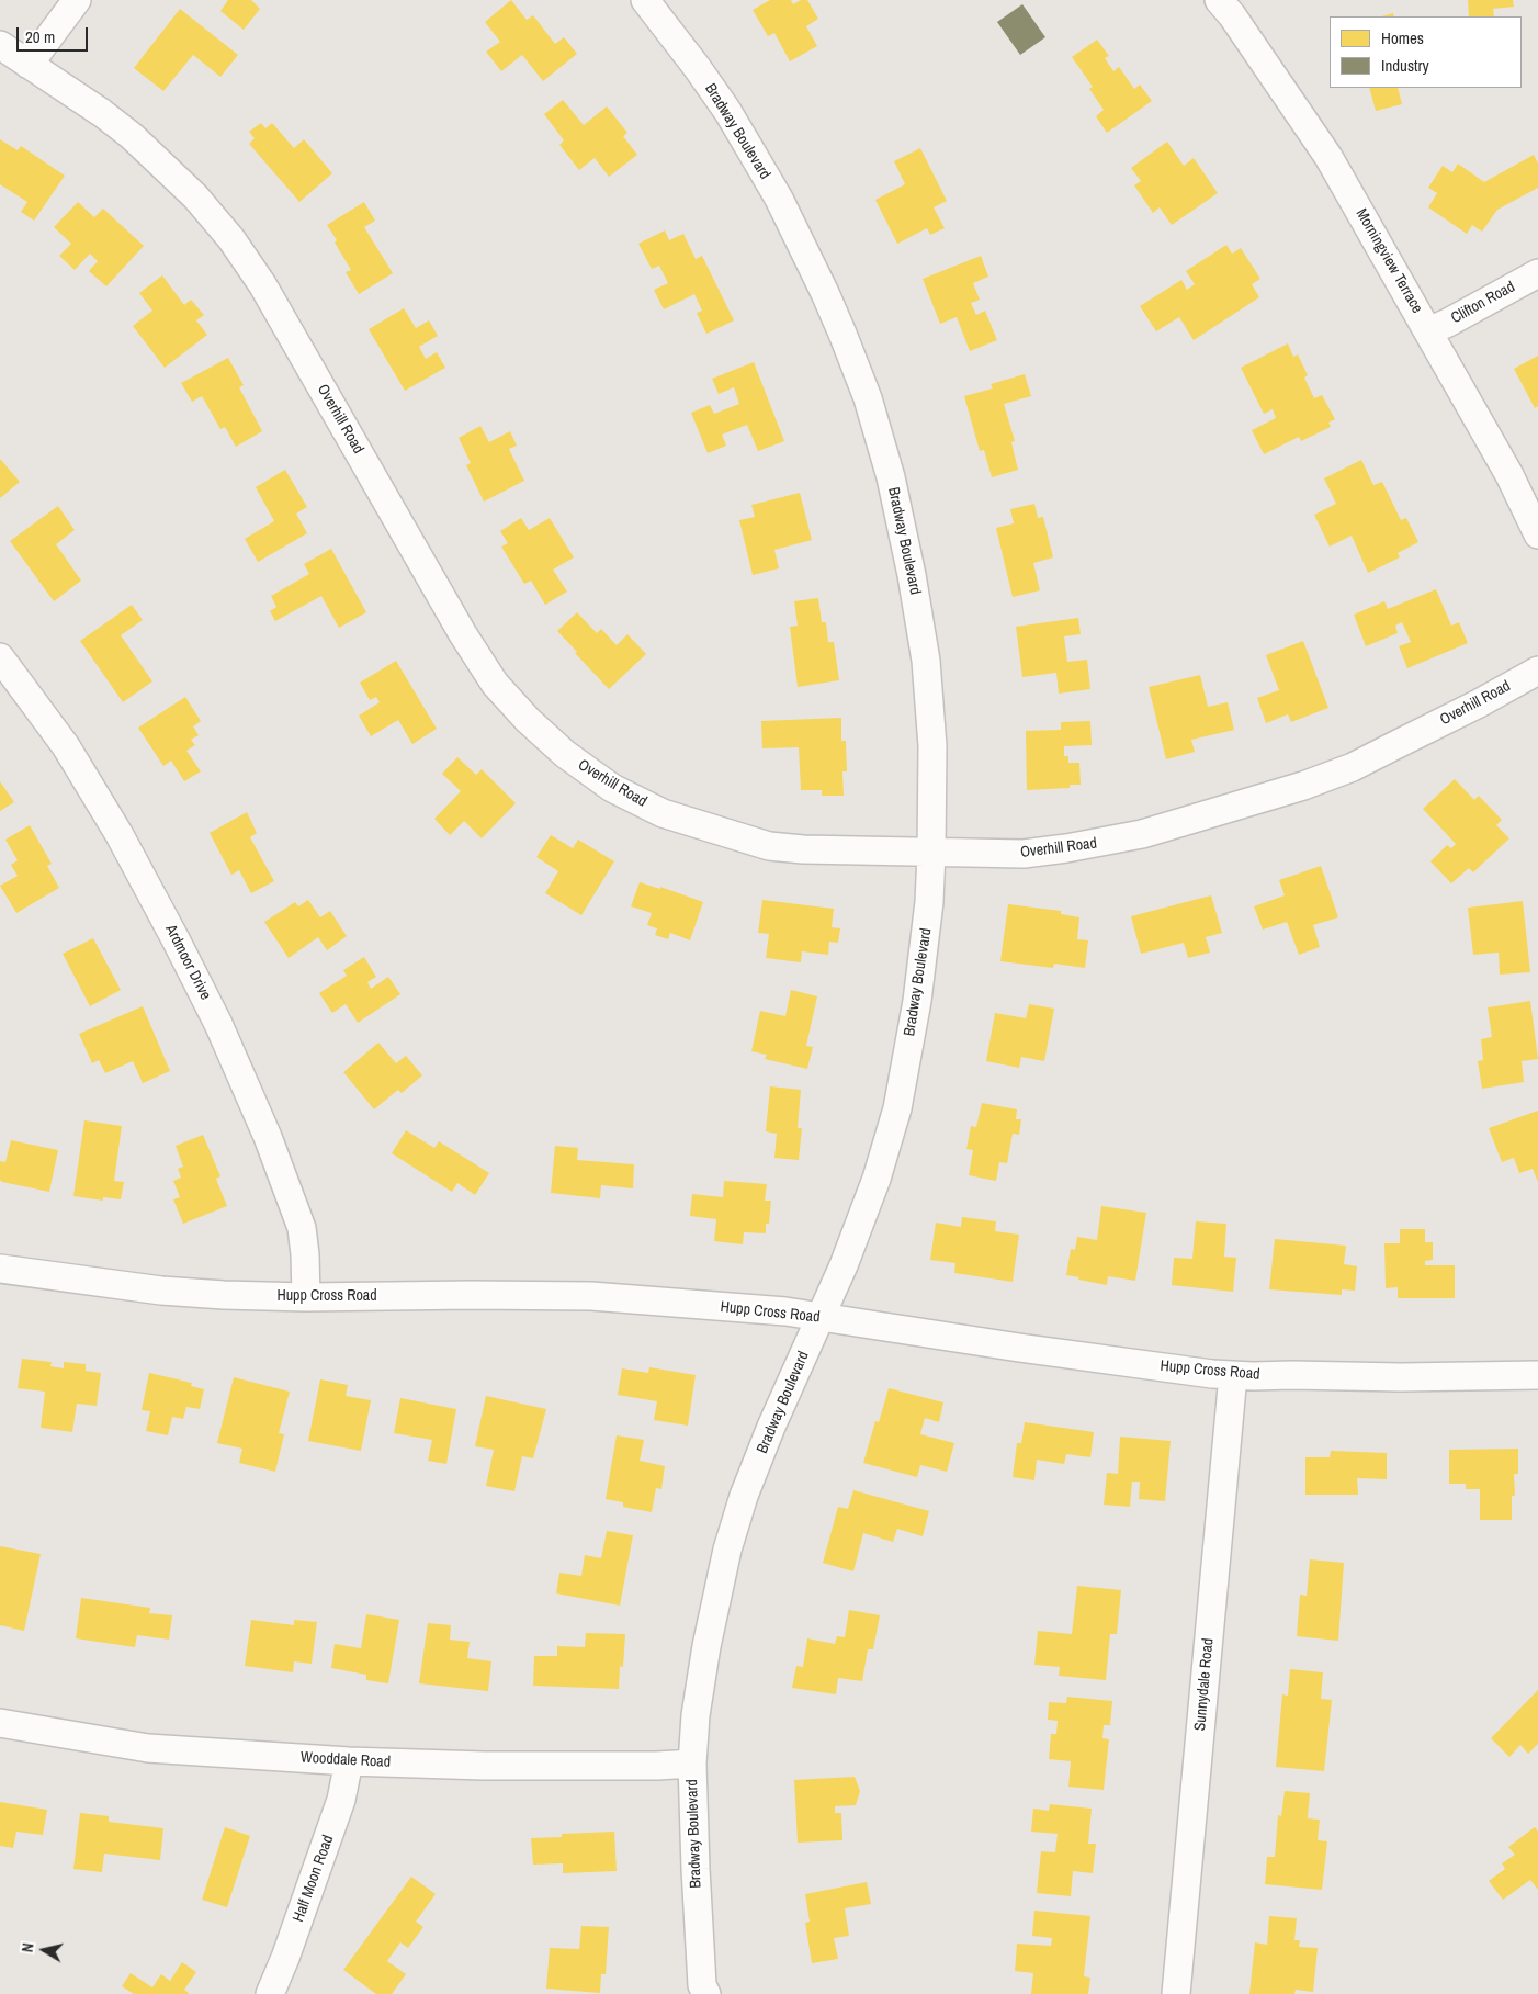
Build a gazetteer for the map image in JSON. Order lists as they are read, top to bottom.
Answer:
{
  "streets": {
    "street": [
      "Bradway Boulevard",
      "Morningview Terrace",
      "Clifton Road",
      "Overhill Road",
      "Ardmoor Drive",
      "Hupp Cross Road",
      "Sunnydale Road",
      "Wooddale Road",
      "Half Moon Road"
    ]
  },
  "crossings": [
    ["Bradway Boulevard", "Overhill Road"],
    ["Bradway Boulevard", "Hupp Cross Road"],
    ["Bradway Boulevard", "Wooddale Road"],
    ["Morningview Terrace", "Clifton Road"],
    ["Ardmoor Drive", "Hupp Cross Road"],
    ["Hupp Cross Road", "Sunnydale Road"],
    ["Wooddale Road", "Half Moon Road"]
  ],
  "legend": ["Homes", "Industry"],
  "scale_bar": "20 m",
  "north": "left"
}
